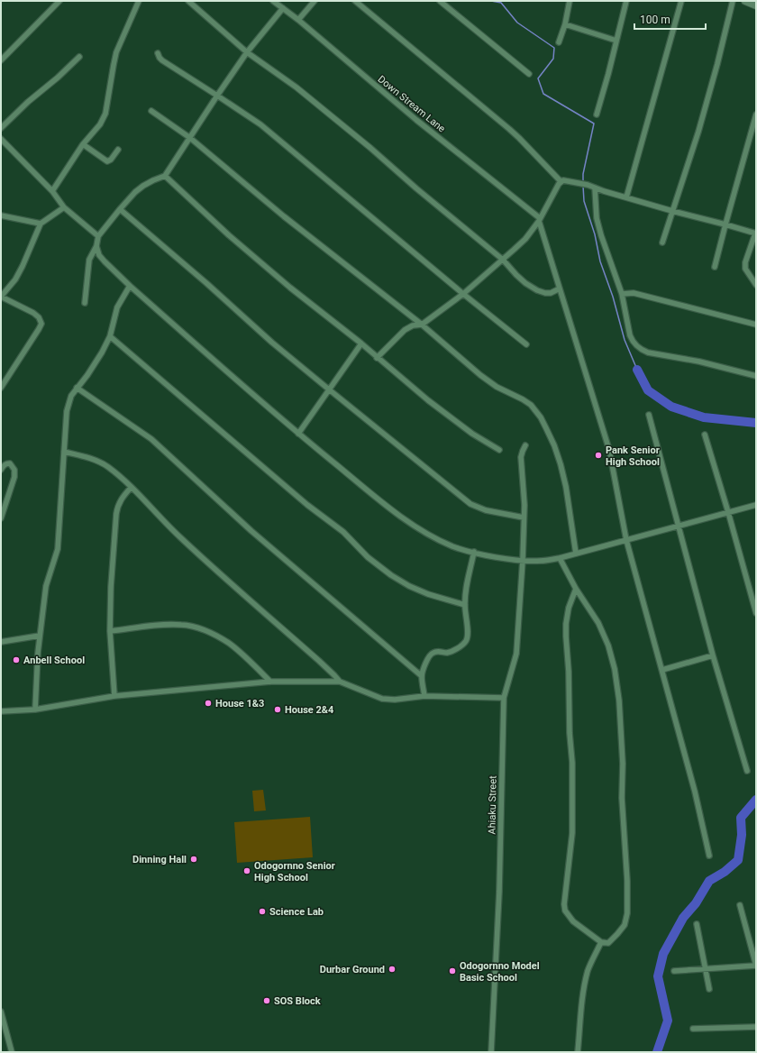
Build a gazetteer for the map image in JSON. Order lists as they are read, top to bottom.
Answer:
{
  "streets": {
    "street": ["Down Stream Lane", "Ahiaku Street"]
  },
  "places": [
    "Pank Senior High School",
    "Anbell School",
    "House 1&3",
    "House 2&4",
    "Dinning Hall",
    "Odogornno Senior High School",
    "Science Lab",
    "Durbar Ground",
    "Odogornno Model Basic School",
    "SOS Block"
  ],
  "scale_bar": "100 m"
}
